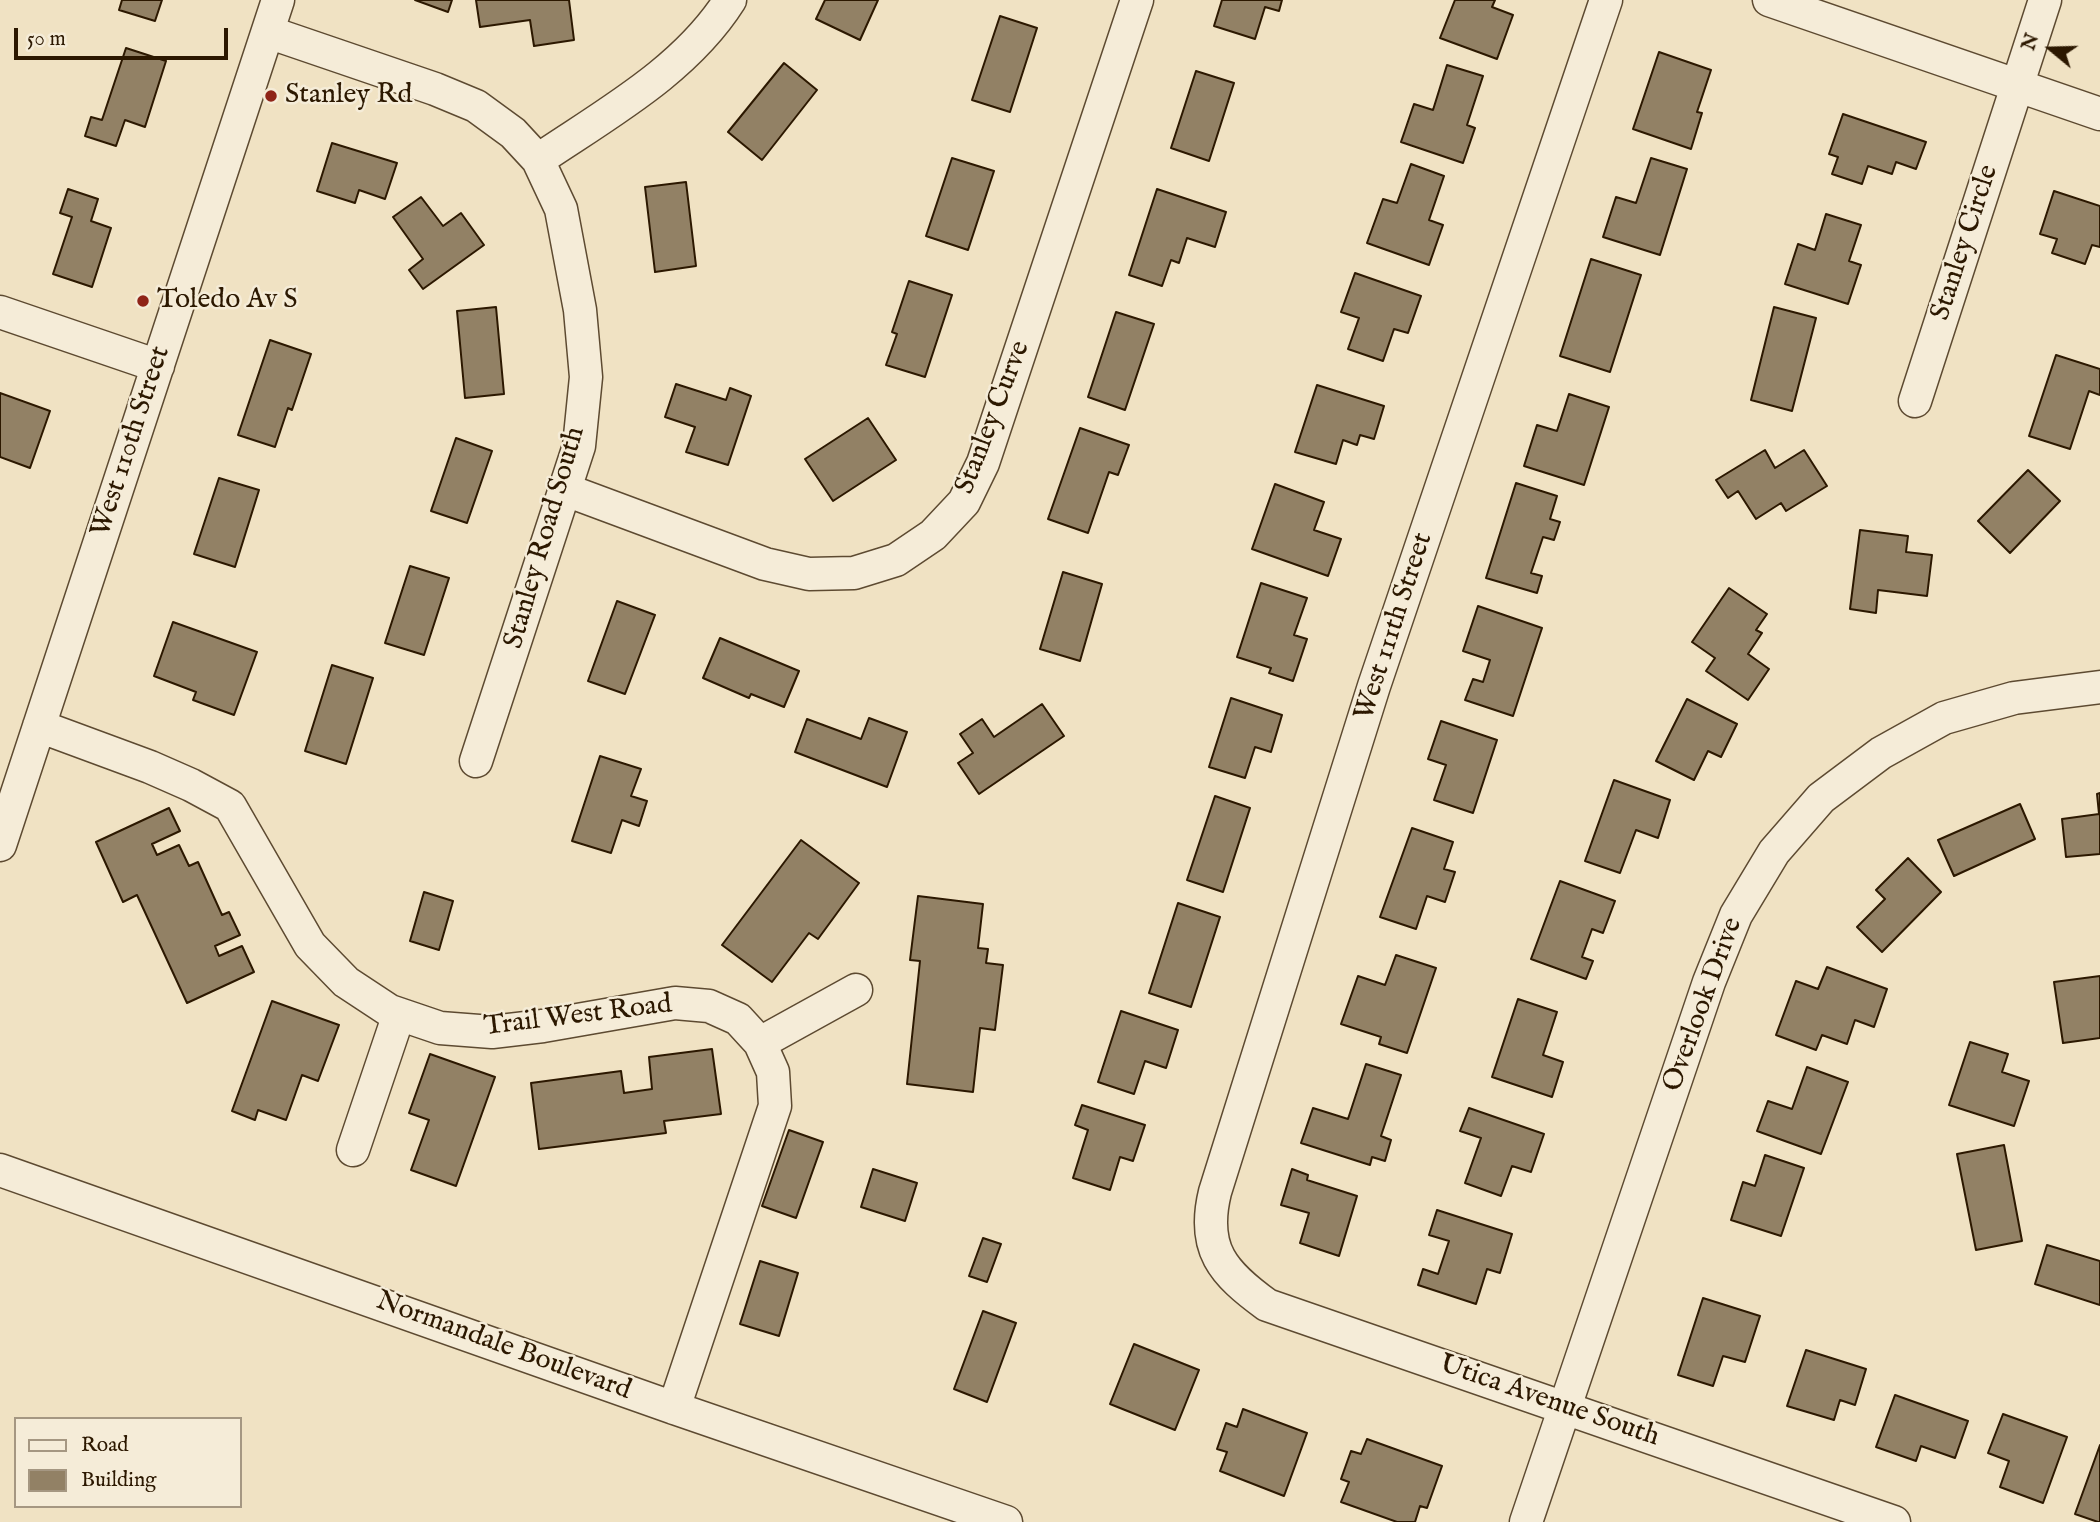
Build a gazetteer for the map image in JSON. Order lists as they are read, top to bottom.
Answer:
{
  "streets": {
    "street": [
      "Stanley Circle",
      "Stanley Curve",
      "West 110th Street",
      "Stanley Road South",
      "West 111th Street",
      "Overlook Drive",
      "Trail West Road",
      "Normandale Boulevard",
      "Utica Avenue South"
    ]
  },
  "crossings": [
    ["Stanley Curve", "Stanley Road South"],
    ["West 110th Street", "Stanley Road South"],
    ["West 110th Street", "Trail West Road"],
    ["West 111th Street", "Utica Avenue South"],
    ["Overlook Drive", "Utica Avenue South"],
    ["Trail West Road", "Normandale Boulevard"]
  ],
  "places": ["Stanley Rd", "Toledo Av S"],
  "legend": ["Road", "Building"],
  "scale_bar": "50 m",
  "north": "left"
}
